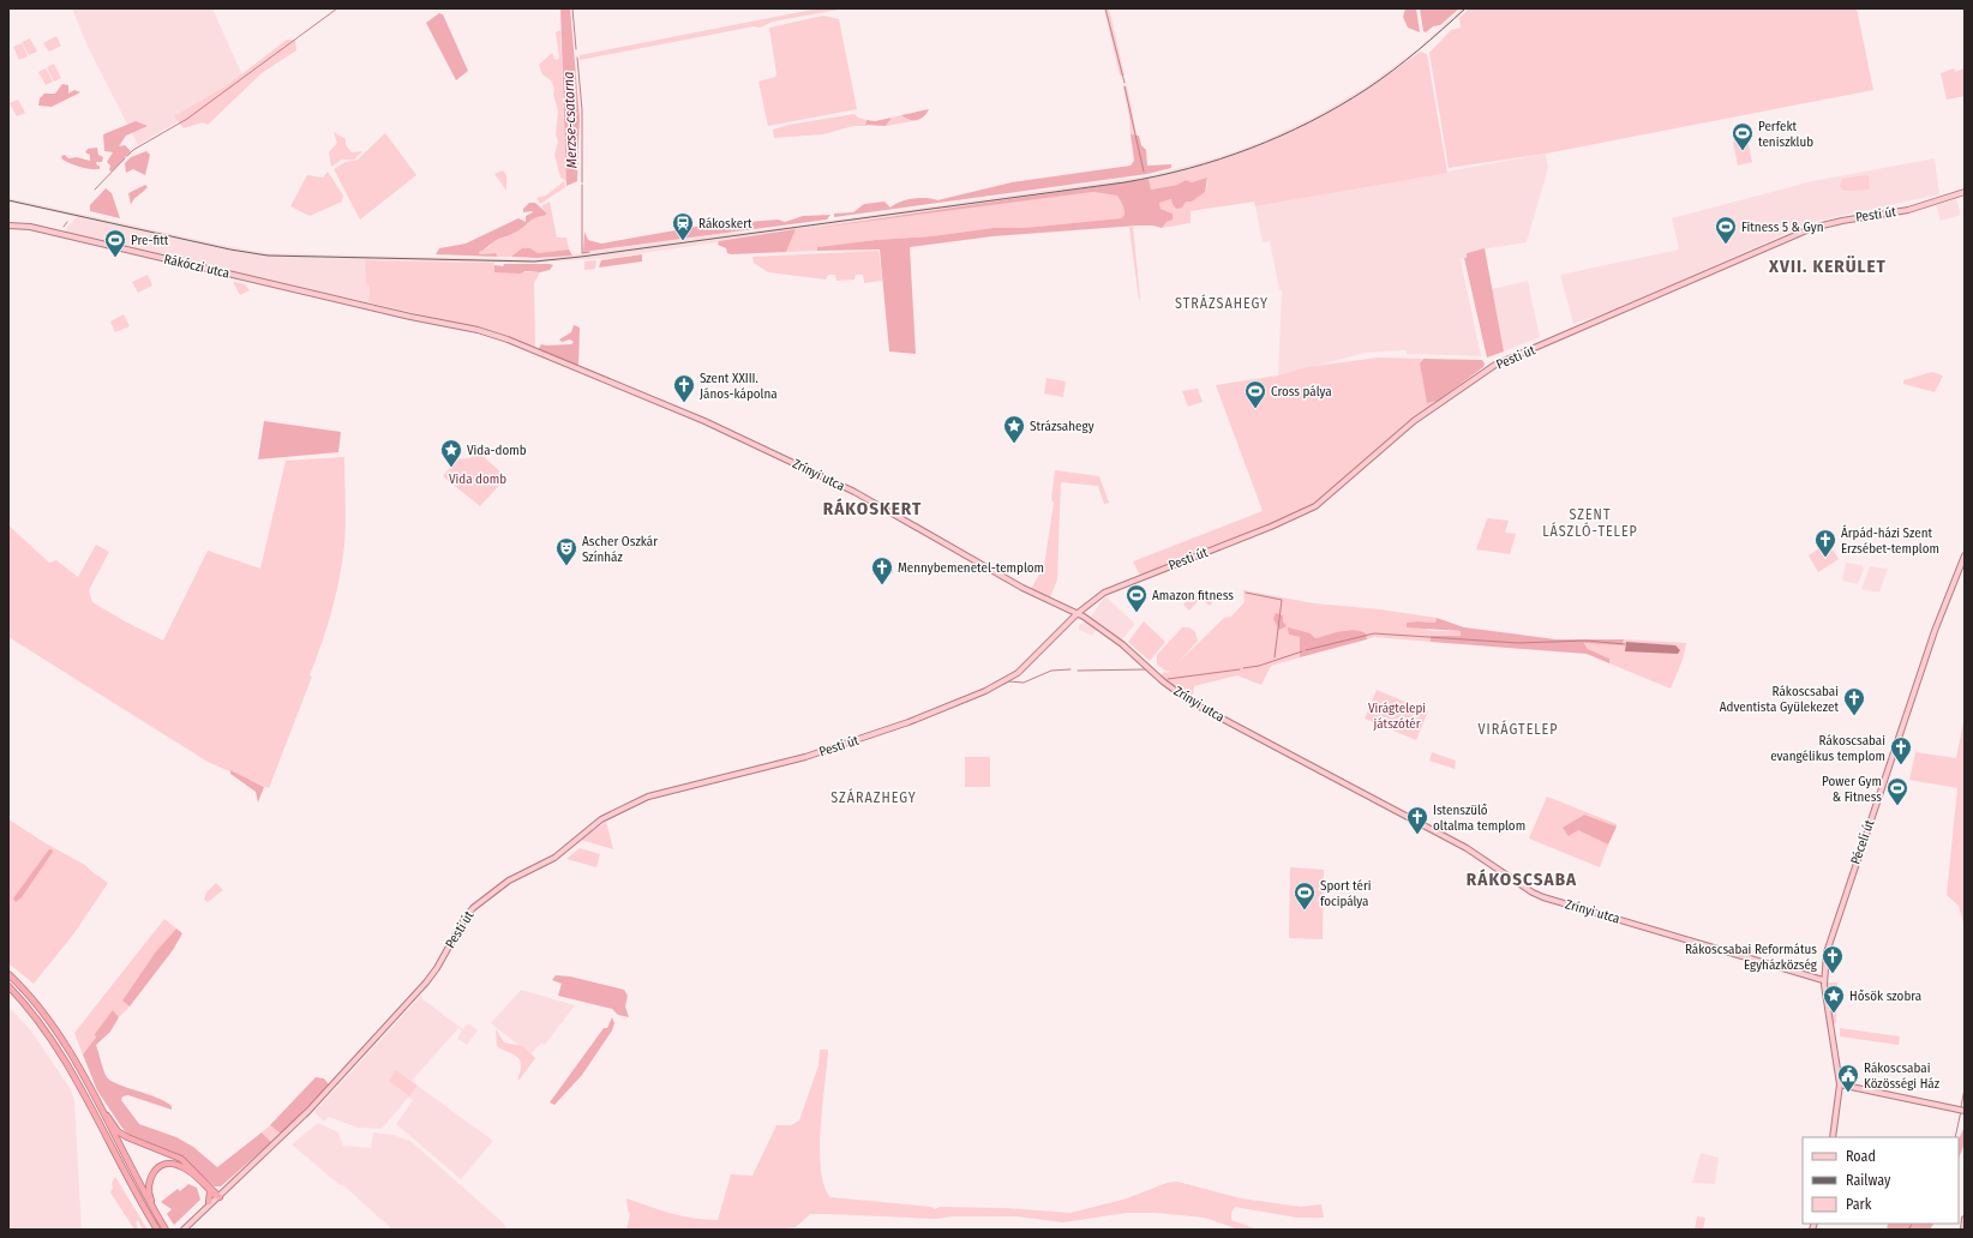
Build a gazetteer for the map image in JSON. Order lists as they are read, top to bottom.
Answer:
{
  "streets": {
    "main road": [
      "Pesti út",
      "Rákóczi utca",
      "Zrínyi utca",
      "Péceli út"
    ]
  },
  "crossings": [
    ["Pesti út", "Zrínyi utca"],
    ["Rákóczi utca", "Zrínyi utca"],
    ["Zrínyi utca", "Péceli út"]
  ],
  "districts": [
    "XVII. KERÜLET",
    "STRÁZSAHEGY",
    "RÁKOSKERT",
    "SZENT LÁSZLÓ-TELEP",
    "VIRÁGTELEP",
    "SZÁRAZHEGY",
    "RÁKOSCSABA"
  ],
  "water": ["Merzse-csatorna"],
  "parks": ["Vida domb", "Virágtelepi játszótér"],
  "places": {
    "sports": [
      "Perfekt teniszklub",
      "Fitness 5 & Gyn",
      "Pre-fitt",
      "Cross pálya",
      "Amazon fitness",
      "Power Gym & Fitness",
      "Sport téri focipálya"
    ],
    "station": ["Rákoskert"],
    "church": [
      "Szent XXIII. János-kápolna",
      "Árpád-házi Szent Erzsébet-templom",
      "Mennybemenetel-templom",
      "Rákoscsabai Adventista Gyülekezet",
      "Rákoscsabai evangélikus templom",
      "Istenszülő oltalma templom",
      "Rákoscsabai Református Egyházközség"
    ],
    "place": ["Strázsahegy", "Vida-domb", "Hősök szobra"],
    "theatre": ["Ascher Oszkár Színház"],
    "public building": ["Rákoscsabai Közösségi Ház"]
  },
  "legend": ["Road", "Railway", "Park"]
}
